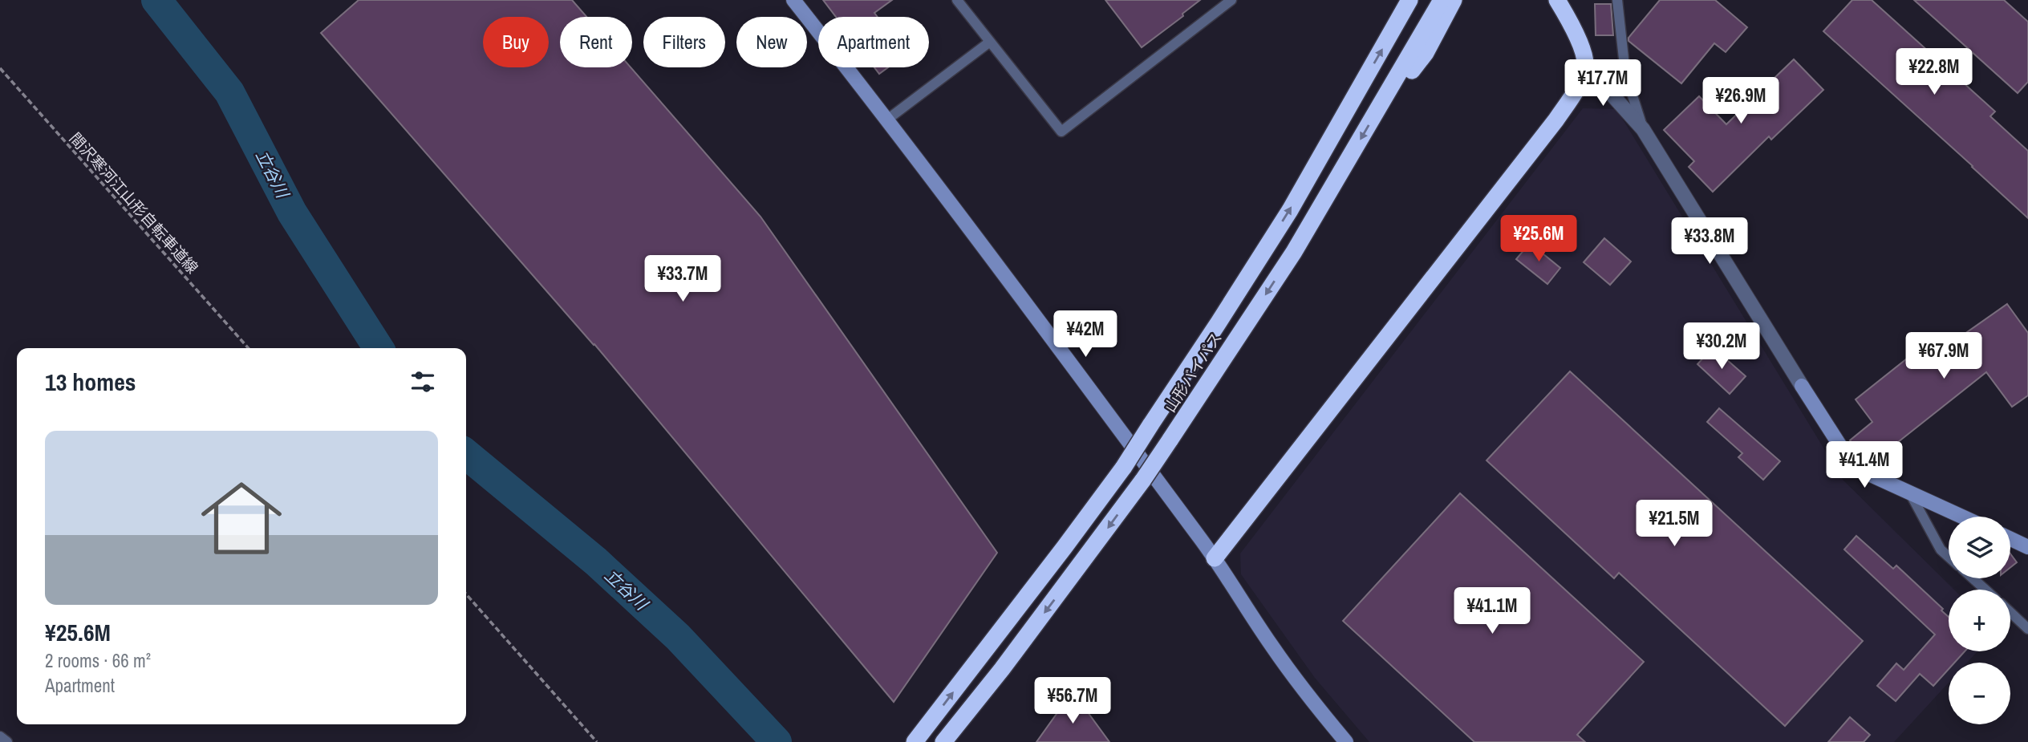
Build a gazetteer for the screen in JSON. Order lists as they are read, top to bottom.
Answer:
{
  "streets": {
    "highway": ["山形バイパス"],
    "path": ["間沢寒河江山形自転車道線"]
  },
  "water": ["立谷川"],
  "page": {
    "chip": [
      "Buy",
      "Rent",
      "Filters",
      "New",
      "Apartment"
    ],
    "price": [
      "¥22.8M",
      "¥17.7M",
      "¥26.9M",
      "¥25.6M",
      "¥33.8M",
      "¥33.7M",
      "¥42M",
      "¥30.2M",
      "¥67.9M",
      "¥41.4M",
      "¥21.5M",
      "¥41.1M",
      "¥56.7M"
    ],
    "heading": "13 homes",
    "list": [
      {
        "name": "¥25.6M",
        "note": "2 rooms · 66 m² · Apartment"
      }
    ],
    "map_buttons": ["+", "−"]
  }
}
